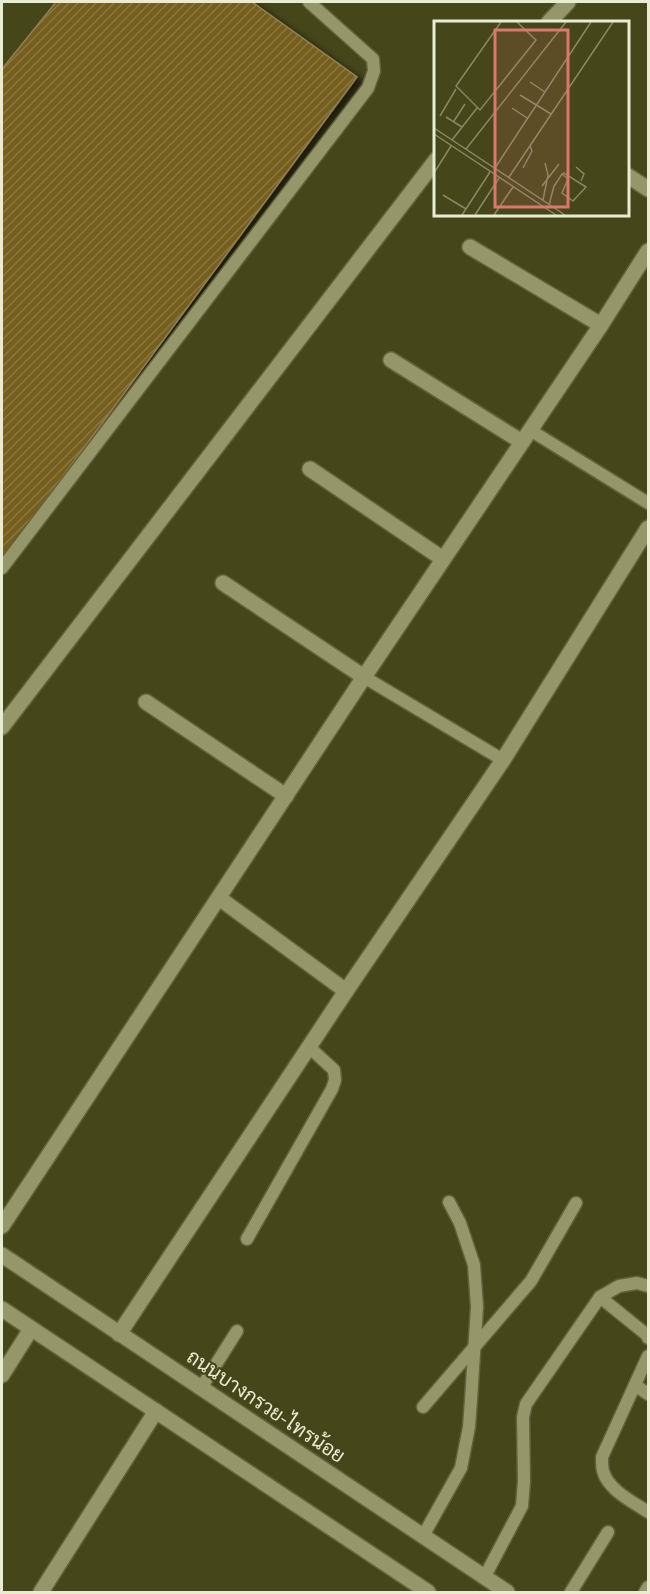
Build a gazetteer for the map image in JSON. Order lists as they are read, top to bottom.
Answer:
{
  "streets": {
    "street": ["ถนนบางกรวย-ไทรน้อย"]
  }
}
